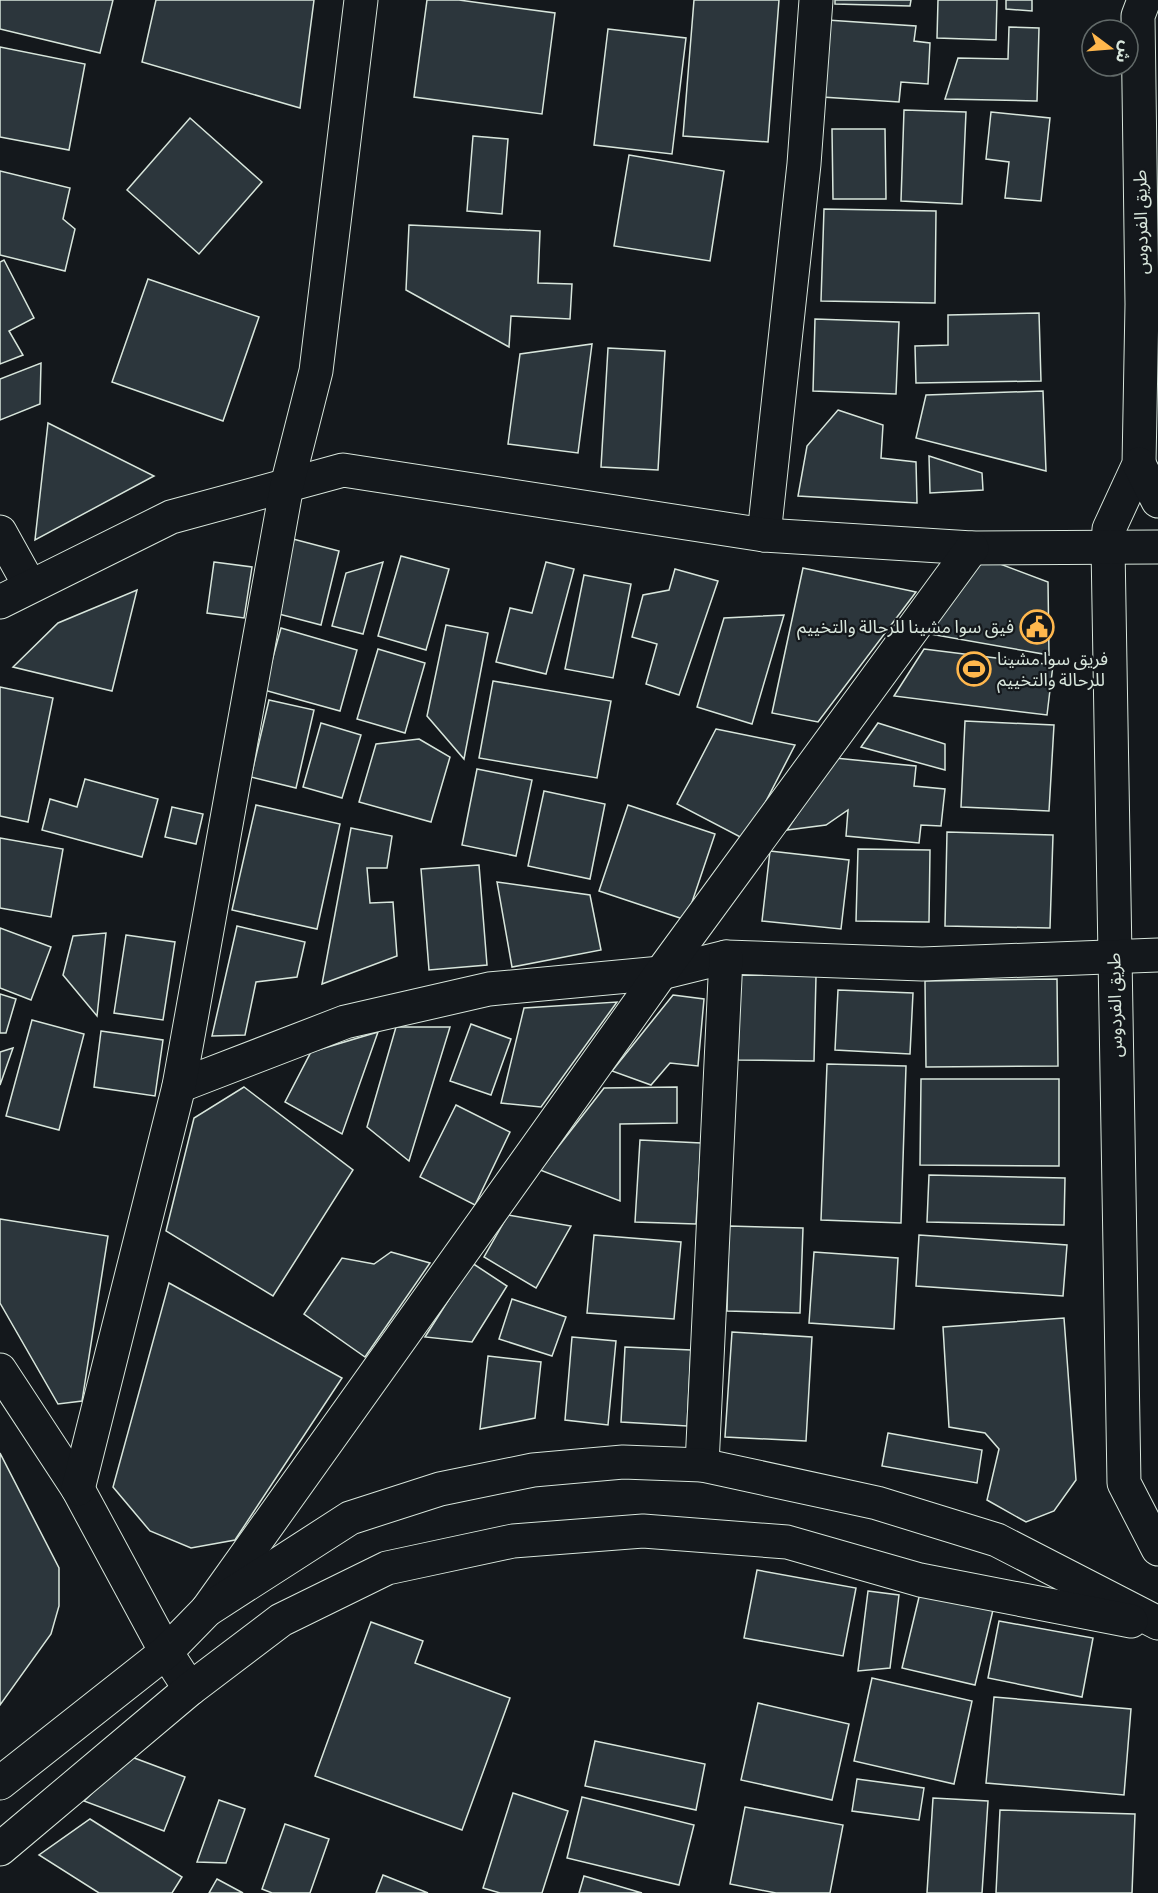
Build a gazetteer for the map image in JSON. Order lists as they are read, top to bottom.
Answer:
{
  "streets": {
    "street": ["طريق الفردوس"]
  },
  "places": {
    "public building": ["فيق سوا مشينا للرحالة والتخييم"],
    "sports": ["فريق سوا مشينا للرحالة والتخييم"]
  },
  "north": "right"
}
